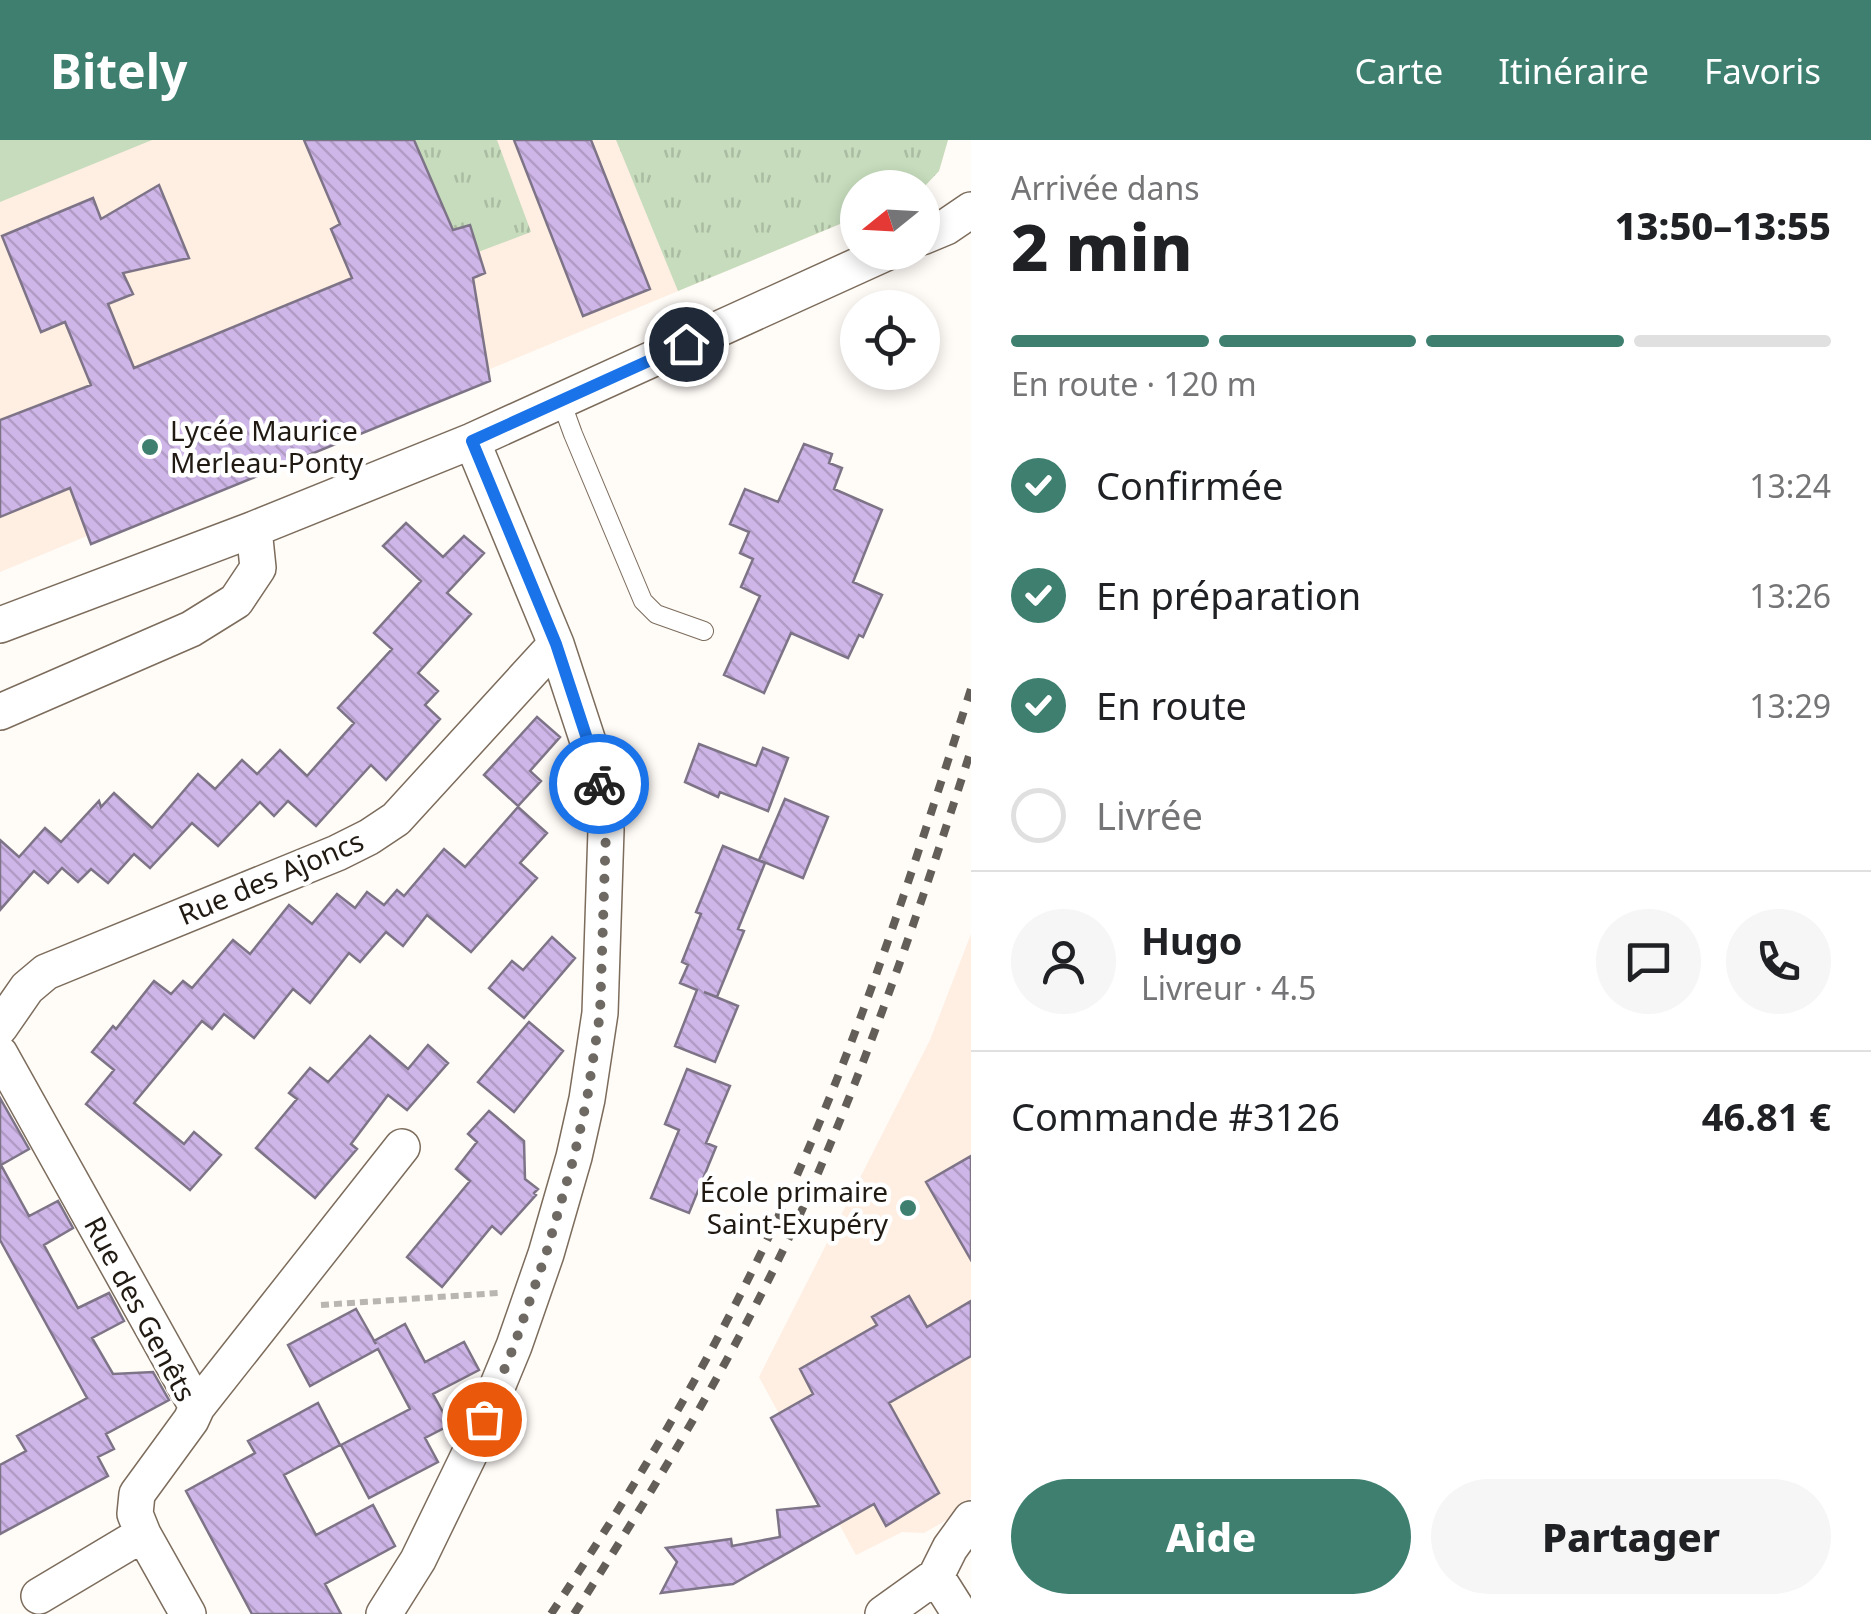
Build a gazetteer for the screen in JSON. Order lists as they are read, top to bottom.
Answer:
{
  "streets": {
    "street": ["Rue des Ajoncs", "Rue des Genêts"]
  },
  "places": ["Lycée Maurice Merleau-Ponty", "École primaire Saint-Exupéry"],
  "north": "left",
  "page": {
    "header": "Bitely",
    "nav": ["Carte", "Itinéraire", "Favoris"],
    "heading": ["2 min", "Arrivée dans", "13:50–13:55"],
    "panel": [
      "Hugo",
      "Livreur · 4.5",
      "Commande #3126",
      "46.81 €"
    ],
    "bar": "En route · 120 m",
    "list": [
      ["Confirmée", "13:24"],
      ["En préparation", "13:26"],
      ["En route", "13:29"],
      "Livrée"
    ],
    "buttons": ["Aide", "Partager"]
  }
}
